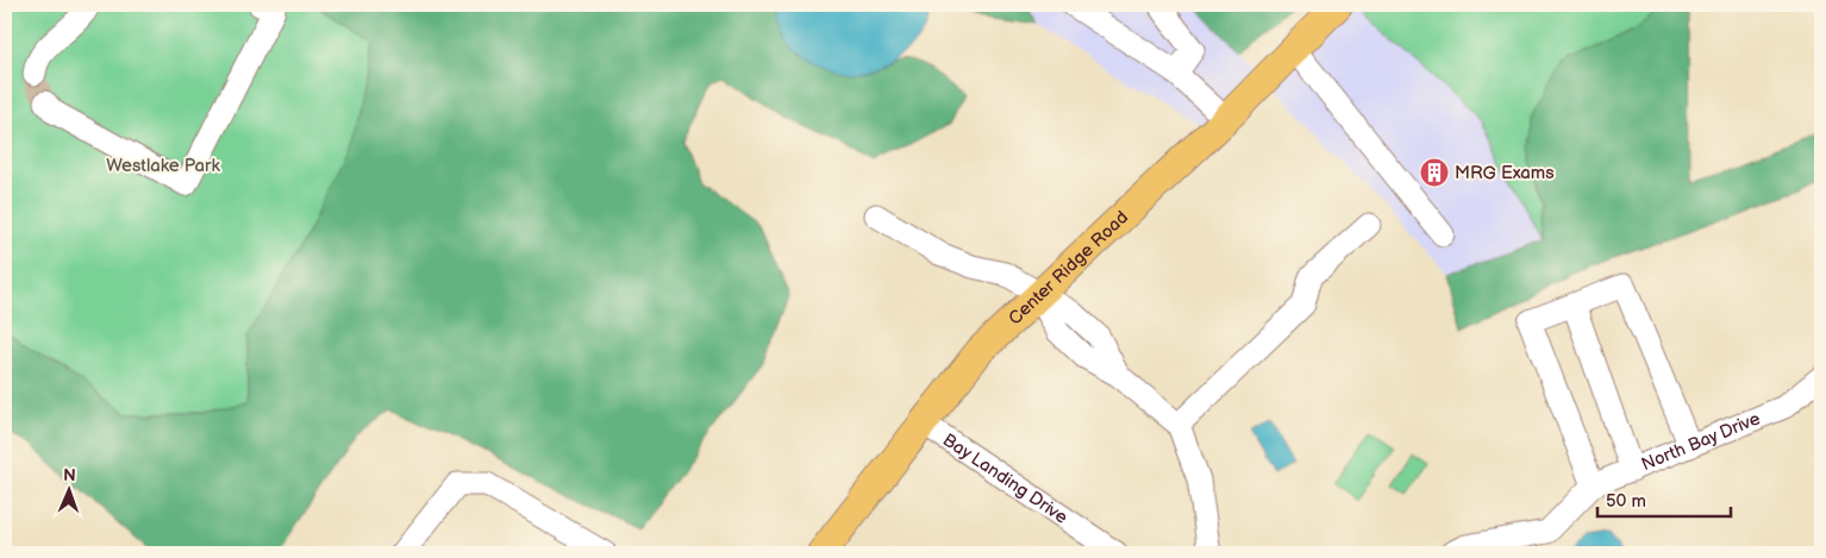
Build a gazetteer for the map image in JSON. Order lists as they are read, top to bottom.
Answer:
{
  "streets": {
    "main road": ["Center Ridge Road"],
    "street": ["North Bay Drive", "Bay Landing Drive"]
  },
  "crossings": [
    ["Center Ridge Road", "Bay Landing Drive"]
  ],
  "parks": ["Westlake Park"],
  "places": {
    "building": ["MRG Exams"]
  },
  "scale_bar": "50 m",
  "north": "top"
}
